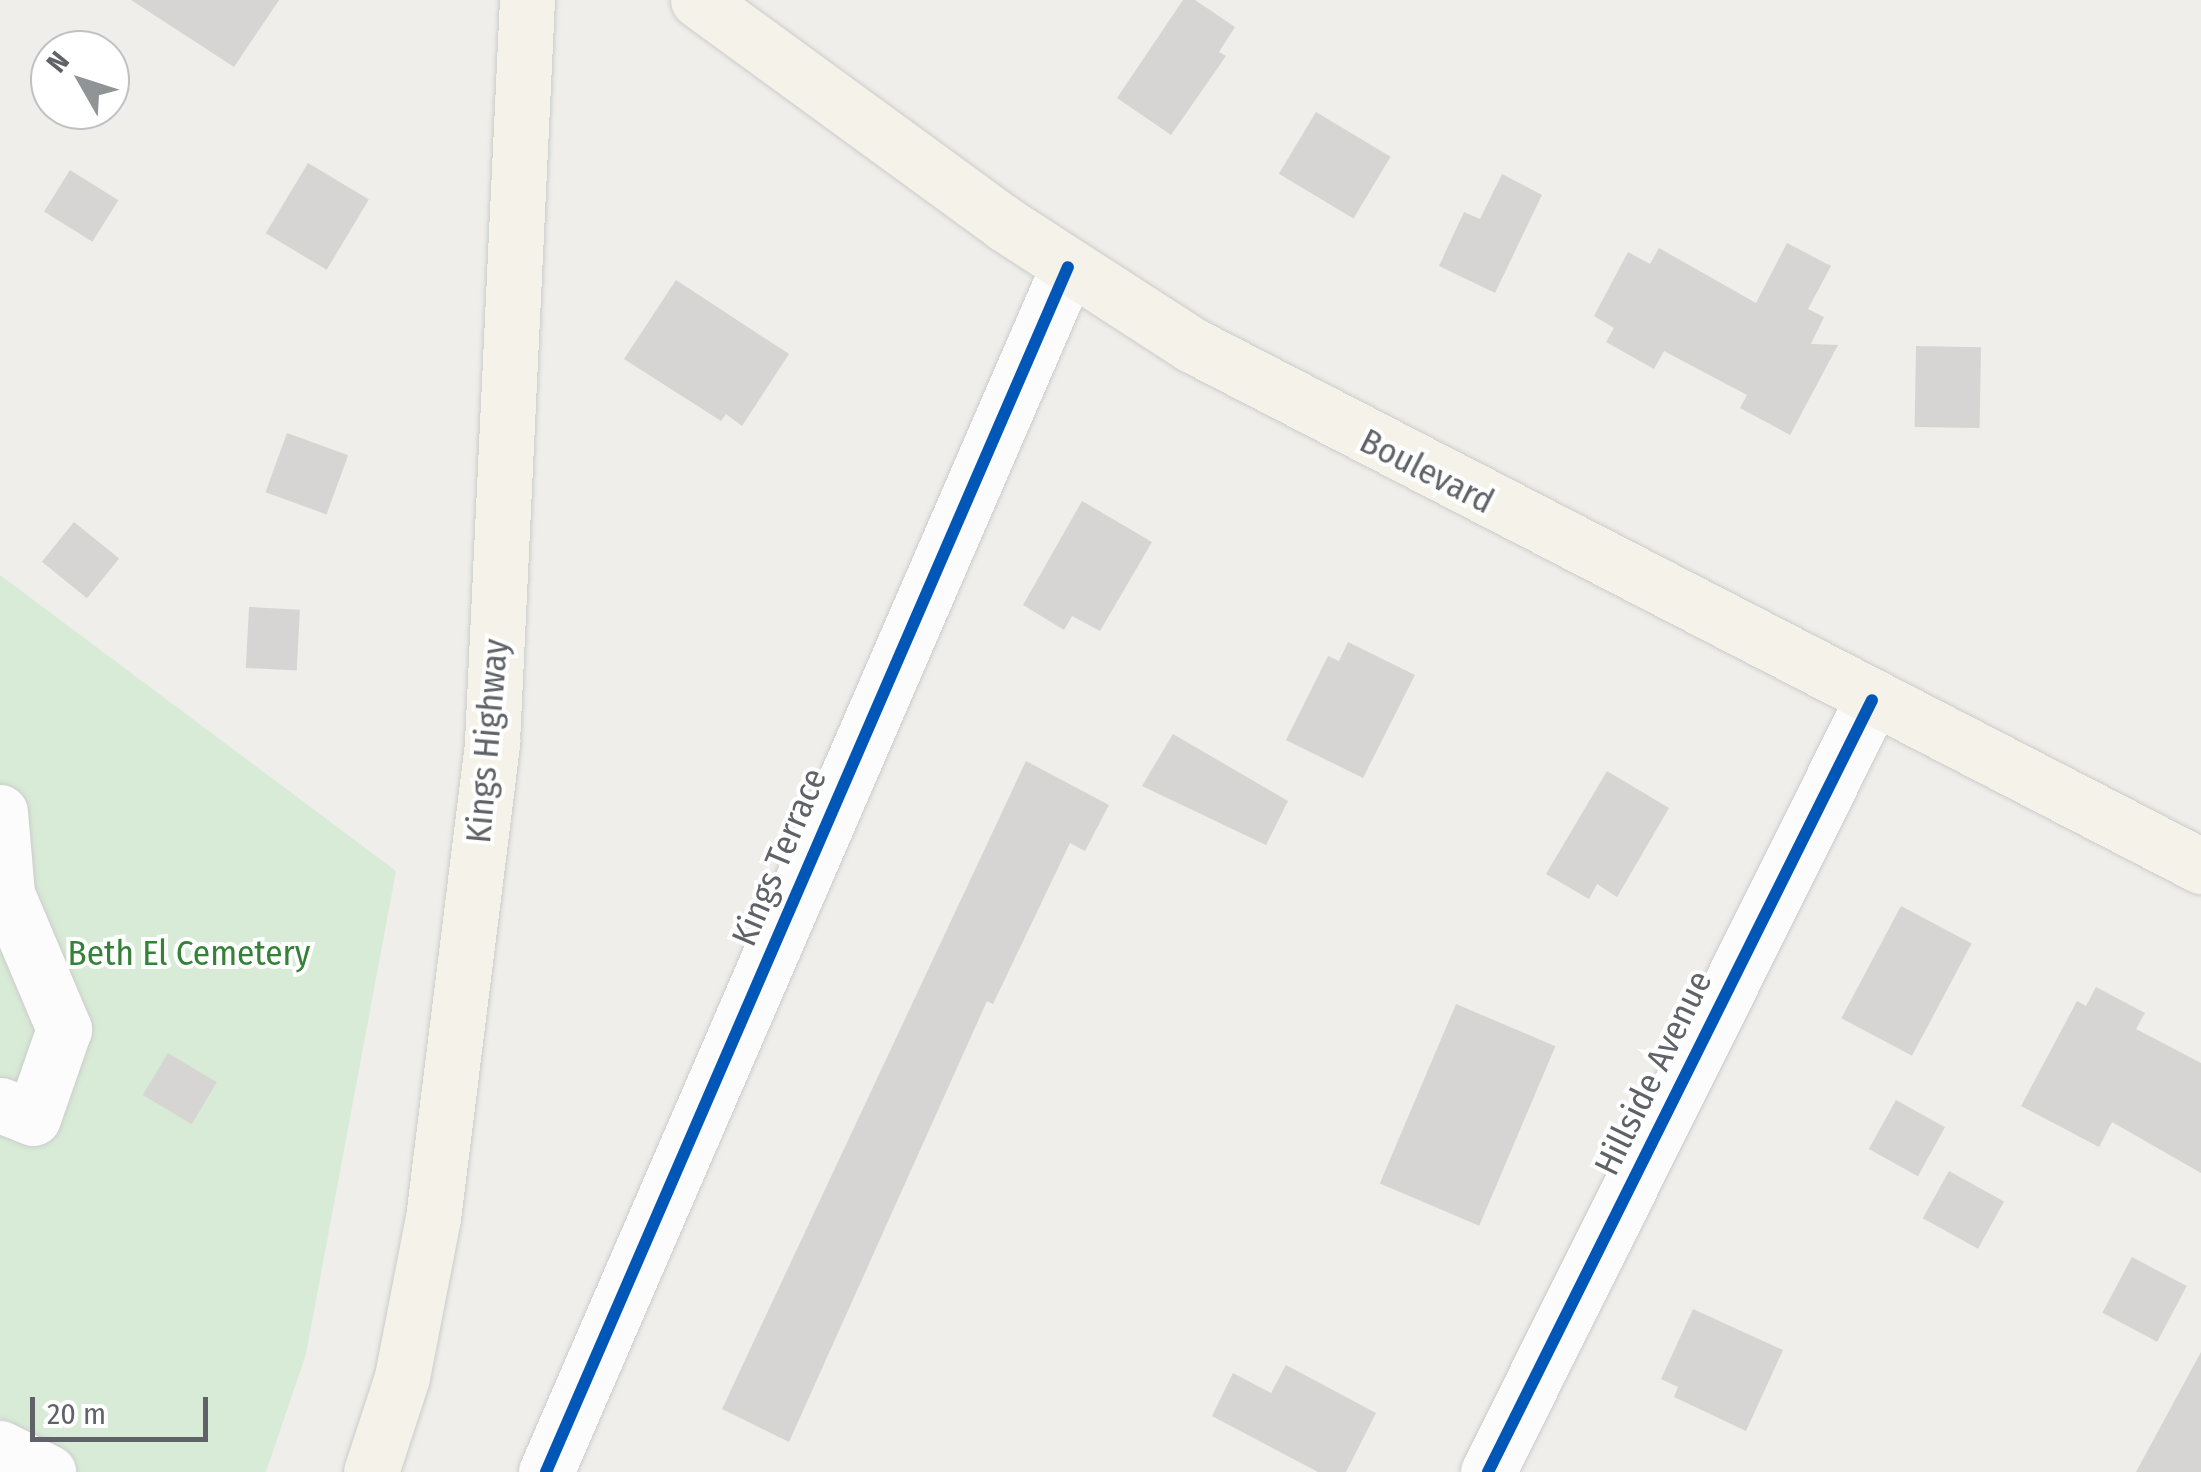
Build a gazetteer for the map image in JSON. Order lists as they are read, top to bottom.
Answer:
{
  "streets": {
    "main road": ["Boulevard", "Kings Highway"],
    "street": ["Kings Terrace", "Hillside Avenue"]
  },
  "crossings": [
    ["Boulevard", "Kings Terrace"],
    ["Boulevard", "Hillside Avenue"]
  ],
  "parks": ["Beth El Cemetery"],
  "scale_bar": "20 m",
  "north": "top left"
}
